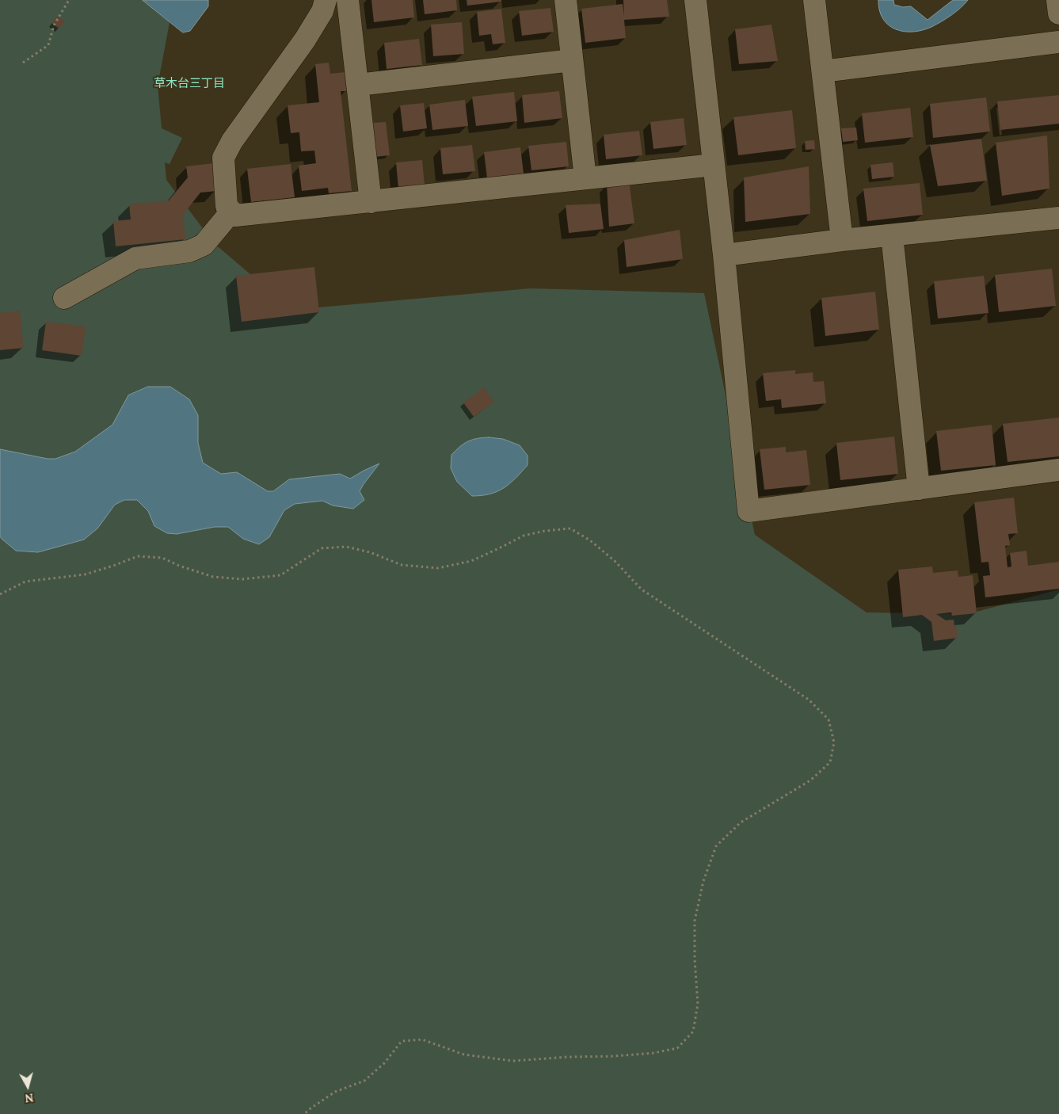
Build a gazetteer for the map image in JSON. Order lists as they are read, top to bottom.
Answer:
{
  "districts": ["草木台三丁目"],
  "north": "bottom"
}
